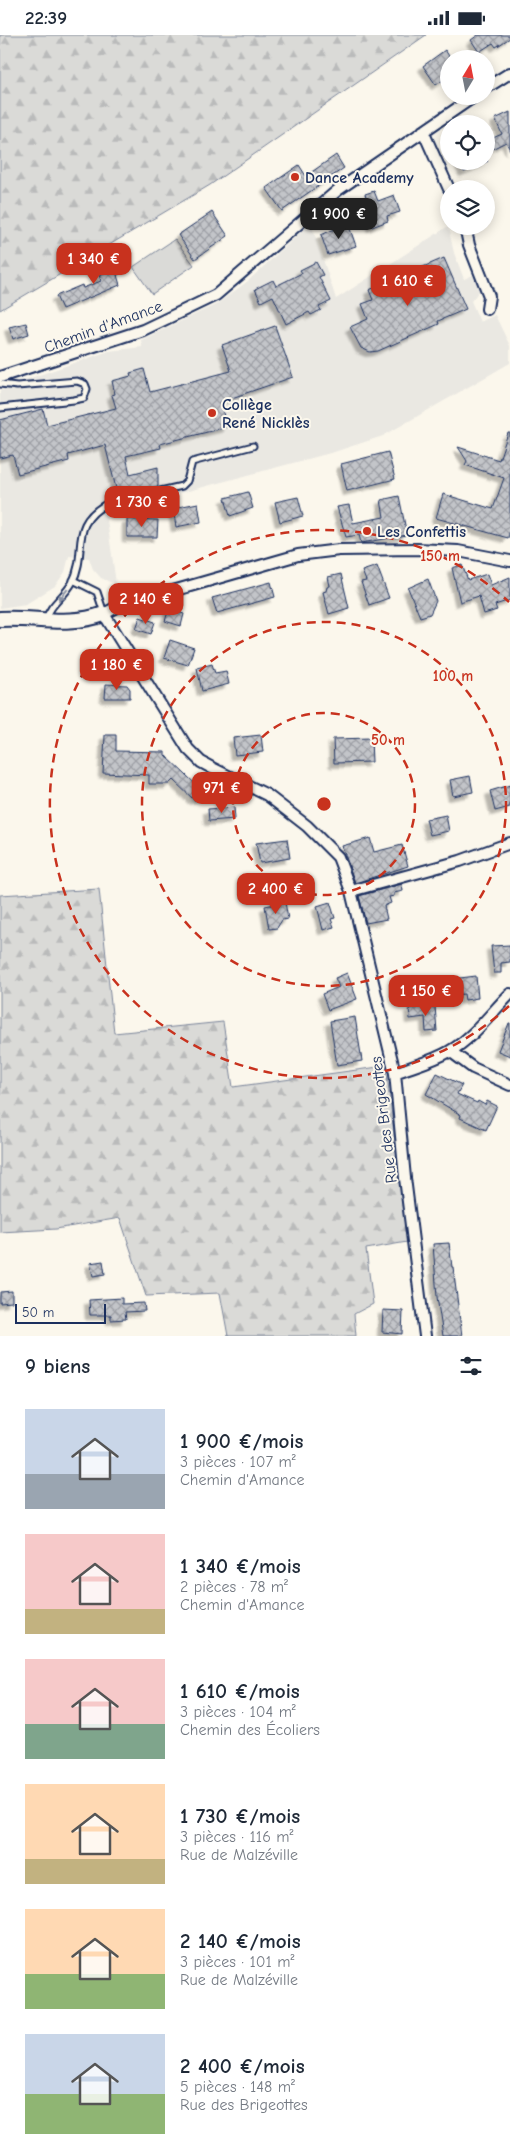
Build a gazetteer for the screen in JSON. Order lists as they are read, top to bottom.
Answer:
{
  "streets": {
    "street": ["Chemin d'Amance", "Rue des Brigeottes"]
  },
  "places": ["Dance Academy", "Collège René Nicklès", "Les Confettis"],
  "scale_bar": "50 m",
  "north": "top",
  "page": {
    "status": "22:39",
    "price": [
      "1 900 €",
      "1 340 €",
      "1 610 €",
      "1 730 €",
      "2 140 €",
      "1 180 €",
      "971 €",
      "2 400 €",
      "1 150 €"
    ],
    "scale": "50 m",
    "heading": "9 biens",
    "list": [
      {
        "name": "1 900 €/mois",
        "note": "3 pièces · 107 m² · Chemin d'Amance"
      },
      {
        "name": "1 340 €/mois",
        "note": "2 pièces · 78 m² · Chemin d'Amance"
      },
      {
        "name": "1 610 €/mois",
        "note": "3 pièces · 104 m² · Chemin des Écoliers"
      },
      {
        "name": "1 730 €/mois",
        "note": "3 pièces · 116 m² · Rue de Malzéville"
      },
      {
        "name": "2 140 €/mois",
        "note": "3 pièces · 101 m² · Rue de Malzéville"
      },
      {
        "name": "2 400 €/mois",
        "note": "5 pièces · 148 m² · Rue des Brigeottes"
      }
    ]
  },
  "rings": ["150 m", "100 m", "50 m"]
}
